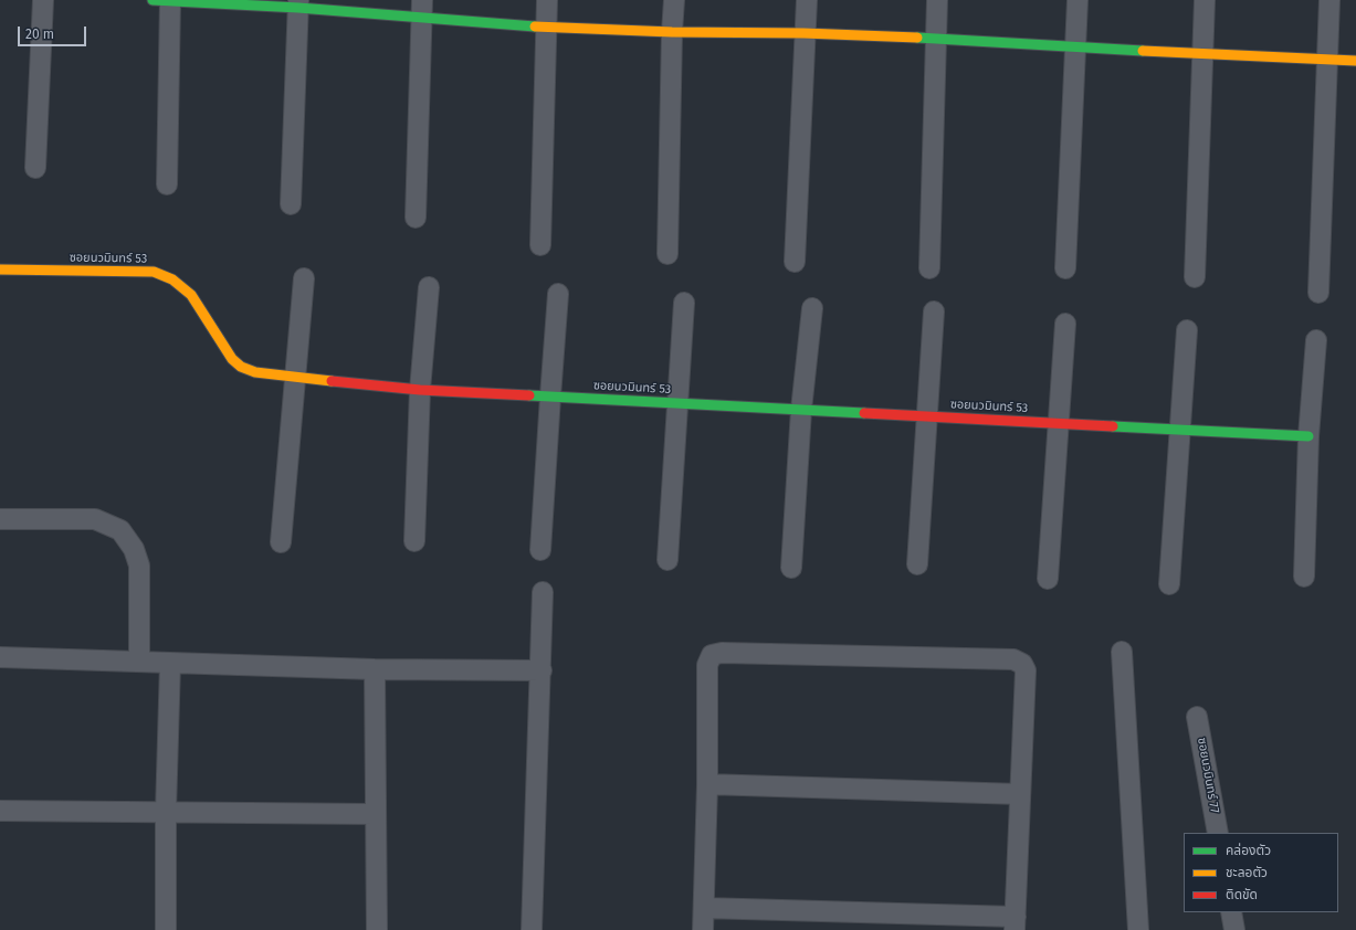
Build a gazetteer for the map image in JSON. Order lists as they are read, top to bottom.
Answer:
{
  "streets": {
    "street": ["ซอยนวมินทร์ 53", "ซอยนวมินทร์ 77"]
  },
  "legend": ["คล่องตัว", "ชะลอตัว", "ติดขัด"],
  "scale_bar": "20 m"
}
